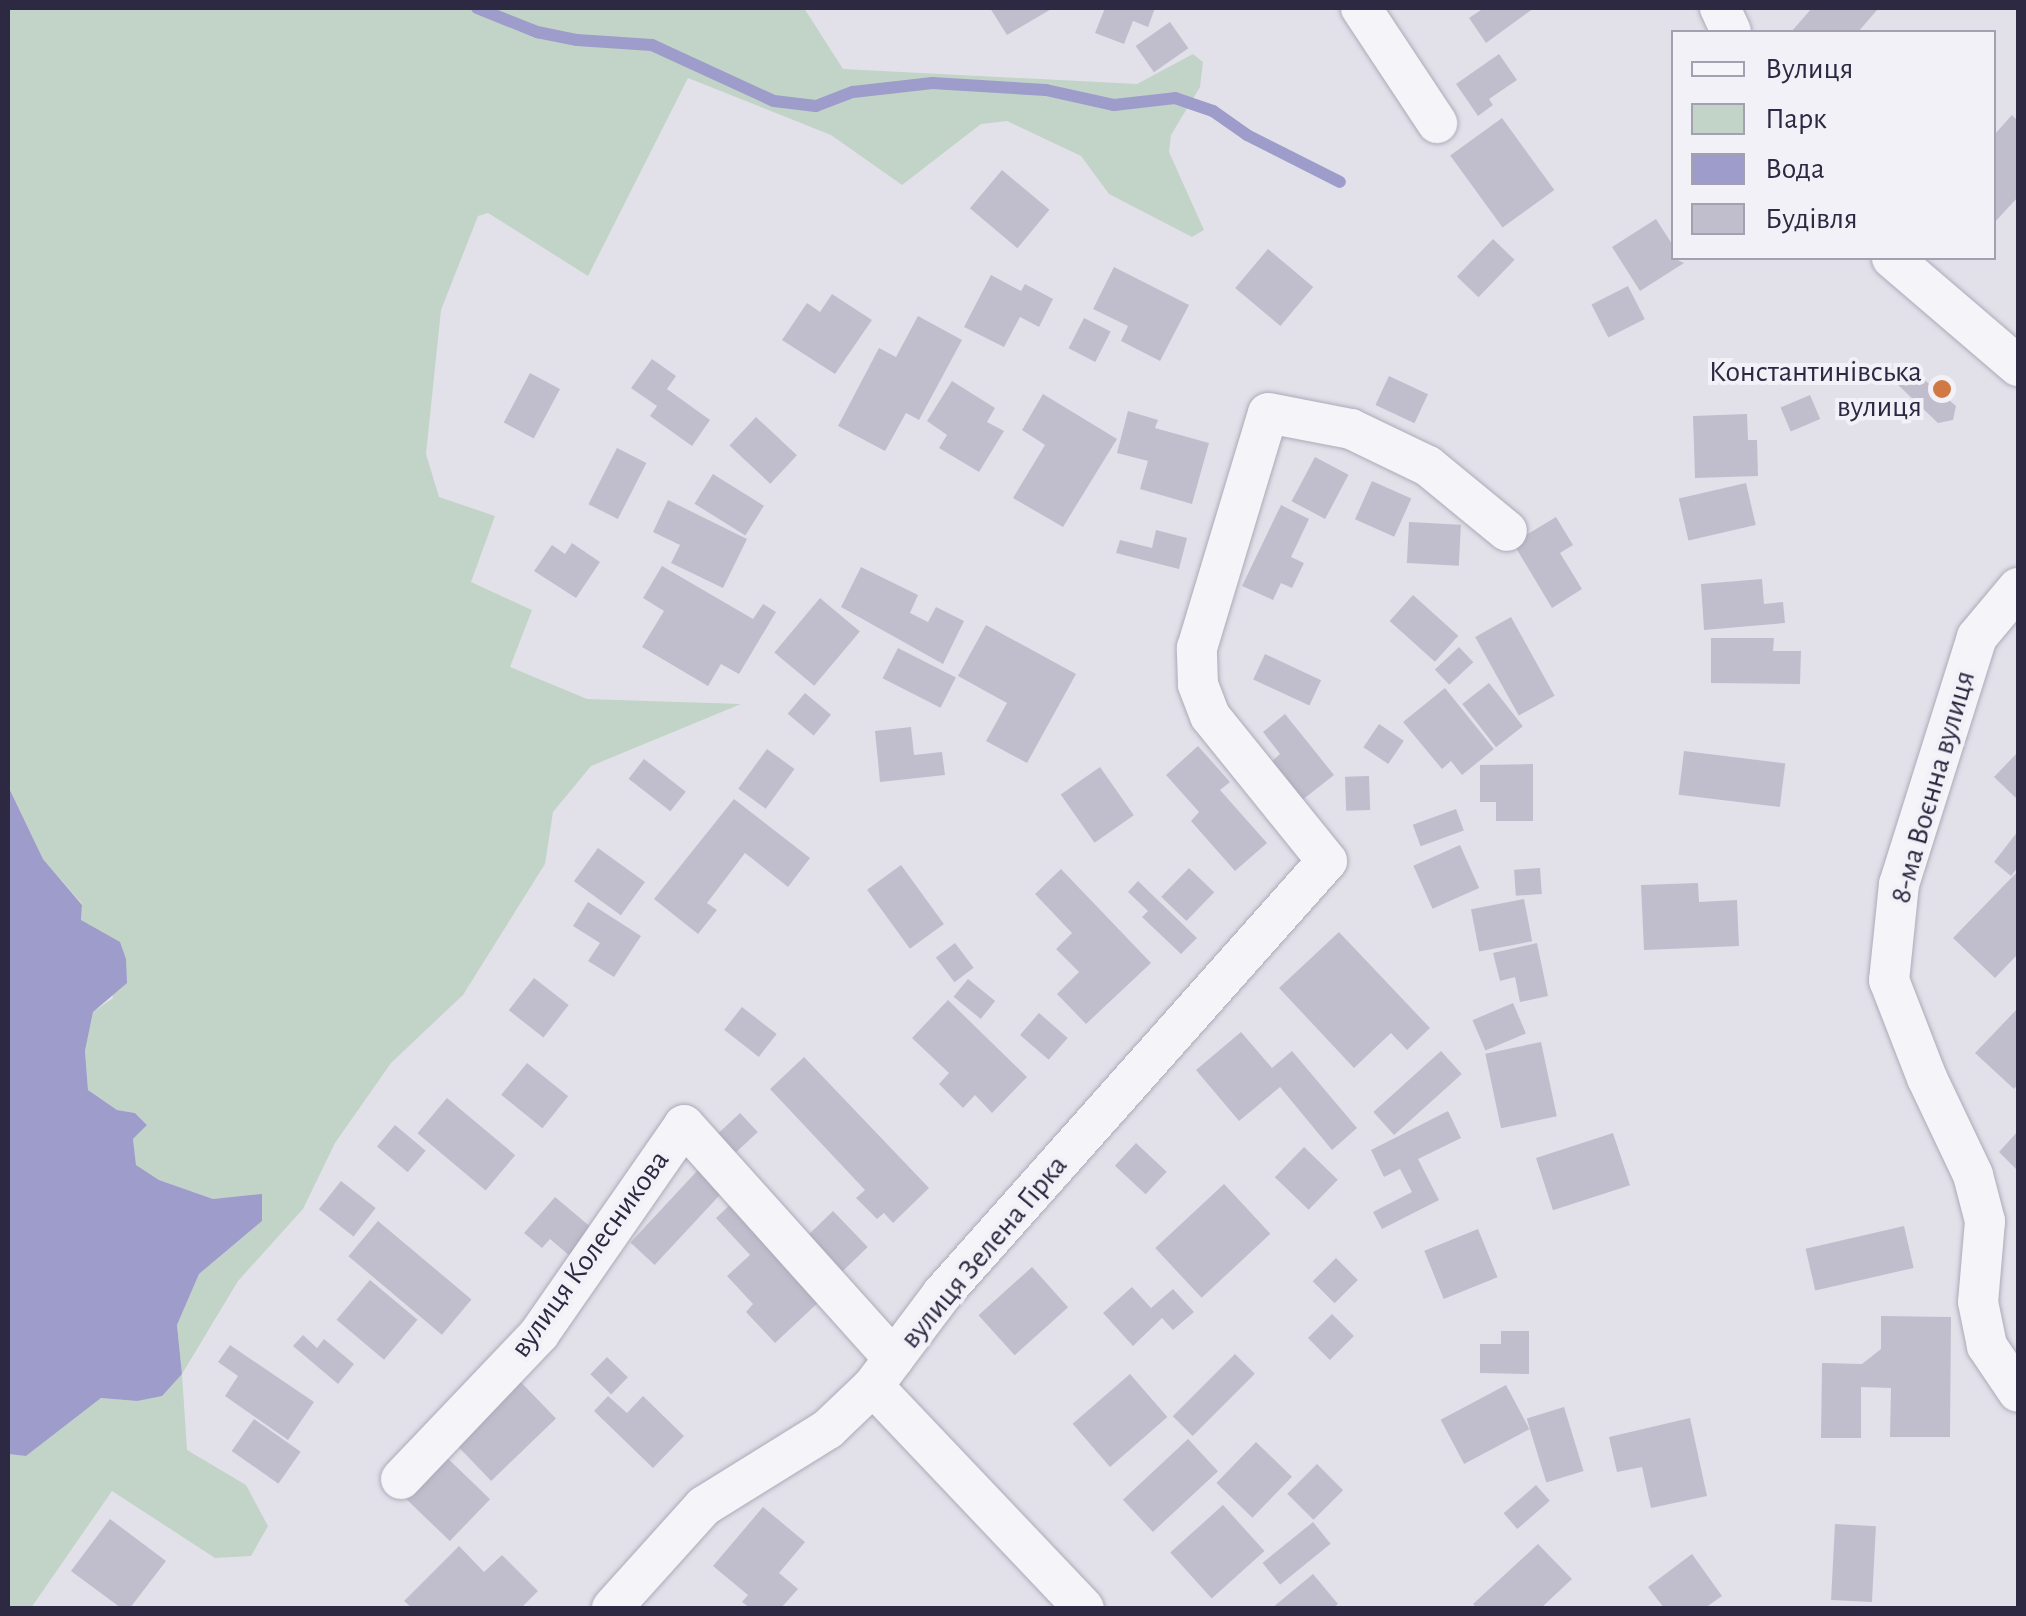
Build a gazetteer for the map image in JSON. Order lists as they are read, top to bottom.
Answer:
{
  "streets": {
    "street": ["8-ма Воєнна вулиця", "вулиця Зелена Гірка", "вулиця Колесникова"]
  },
  "crossings": [
    ["вулиця Зелена Гірка", "вулиця Колесникова"]
  ],
  "places": ["Константинівська вулиця"],
  "legend": [
    "Вулиця",
    "Парк",
    "Вода",
    "Будівля"
  ]
}
